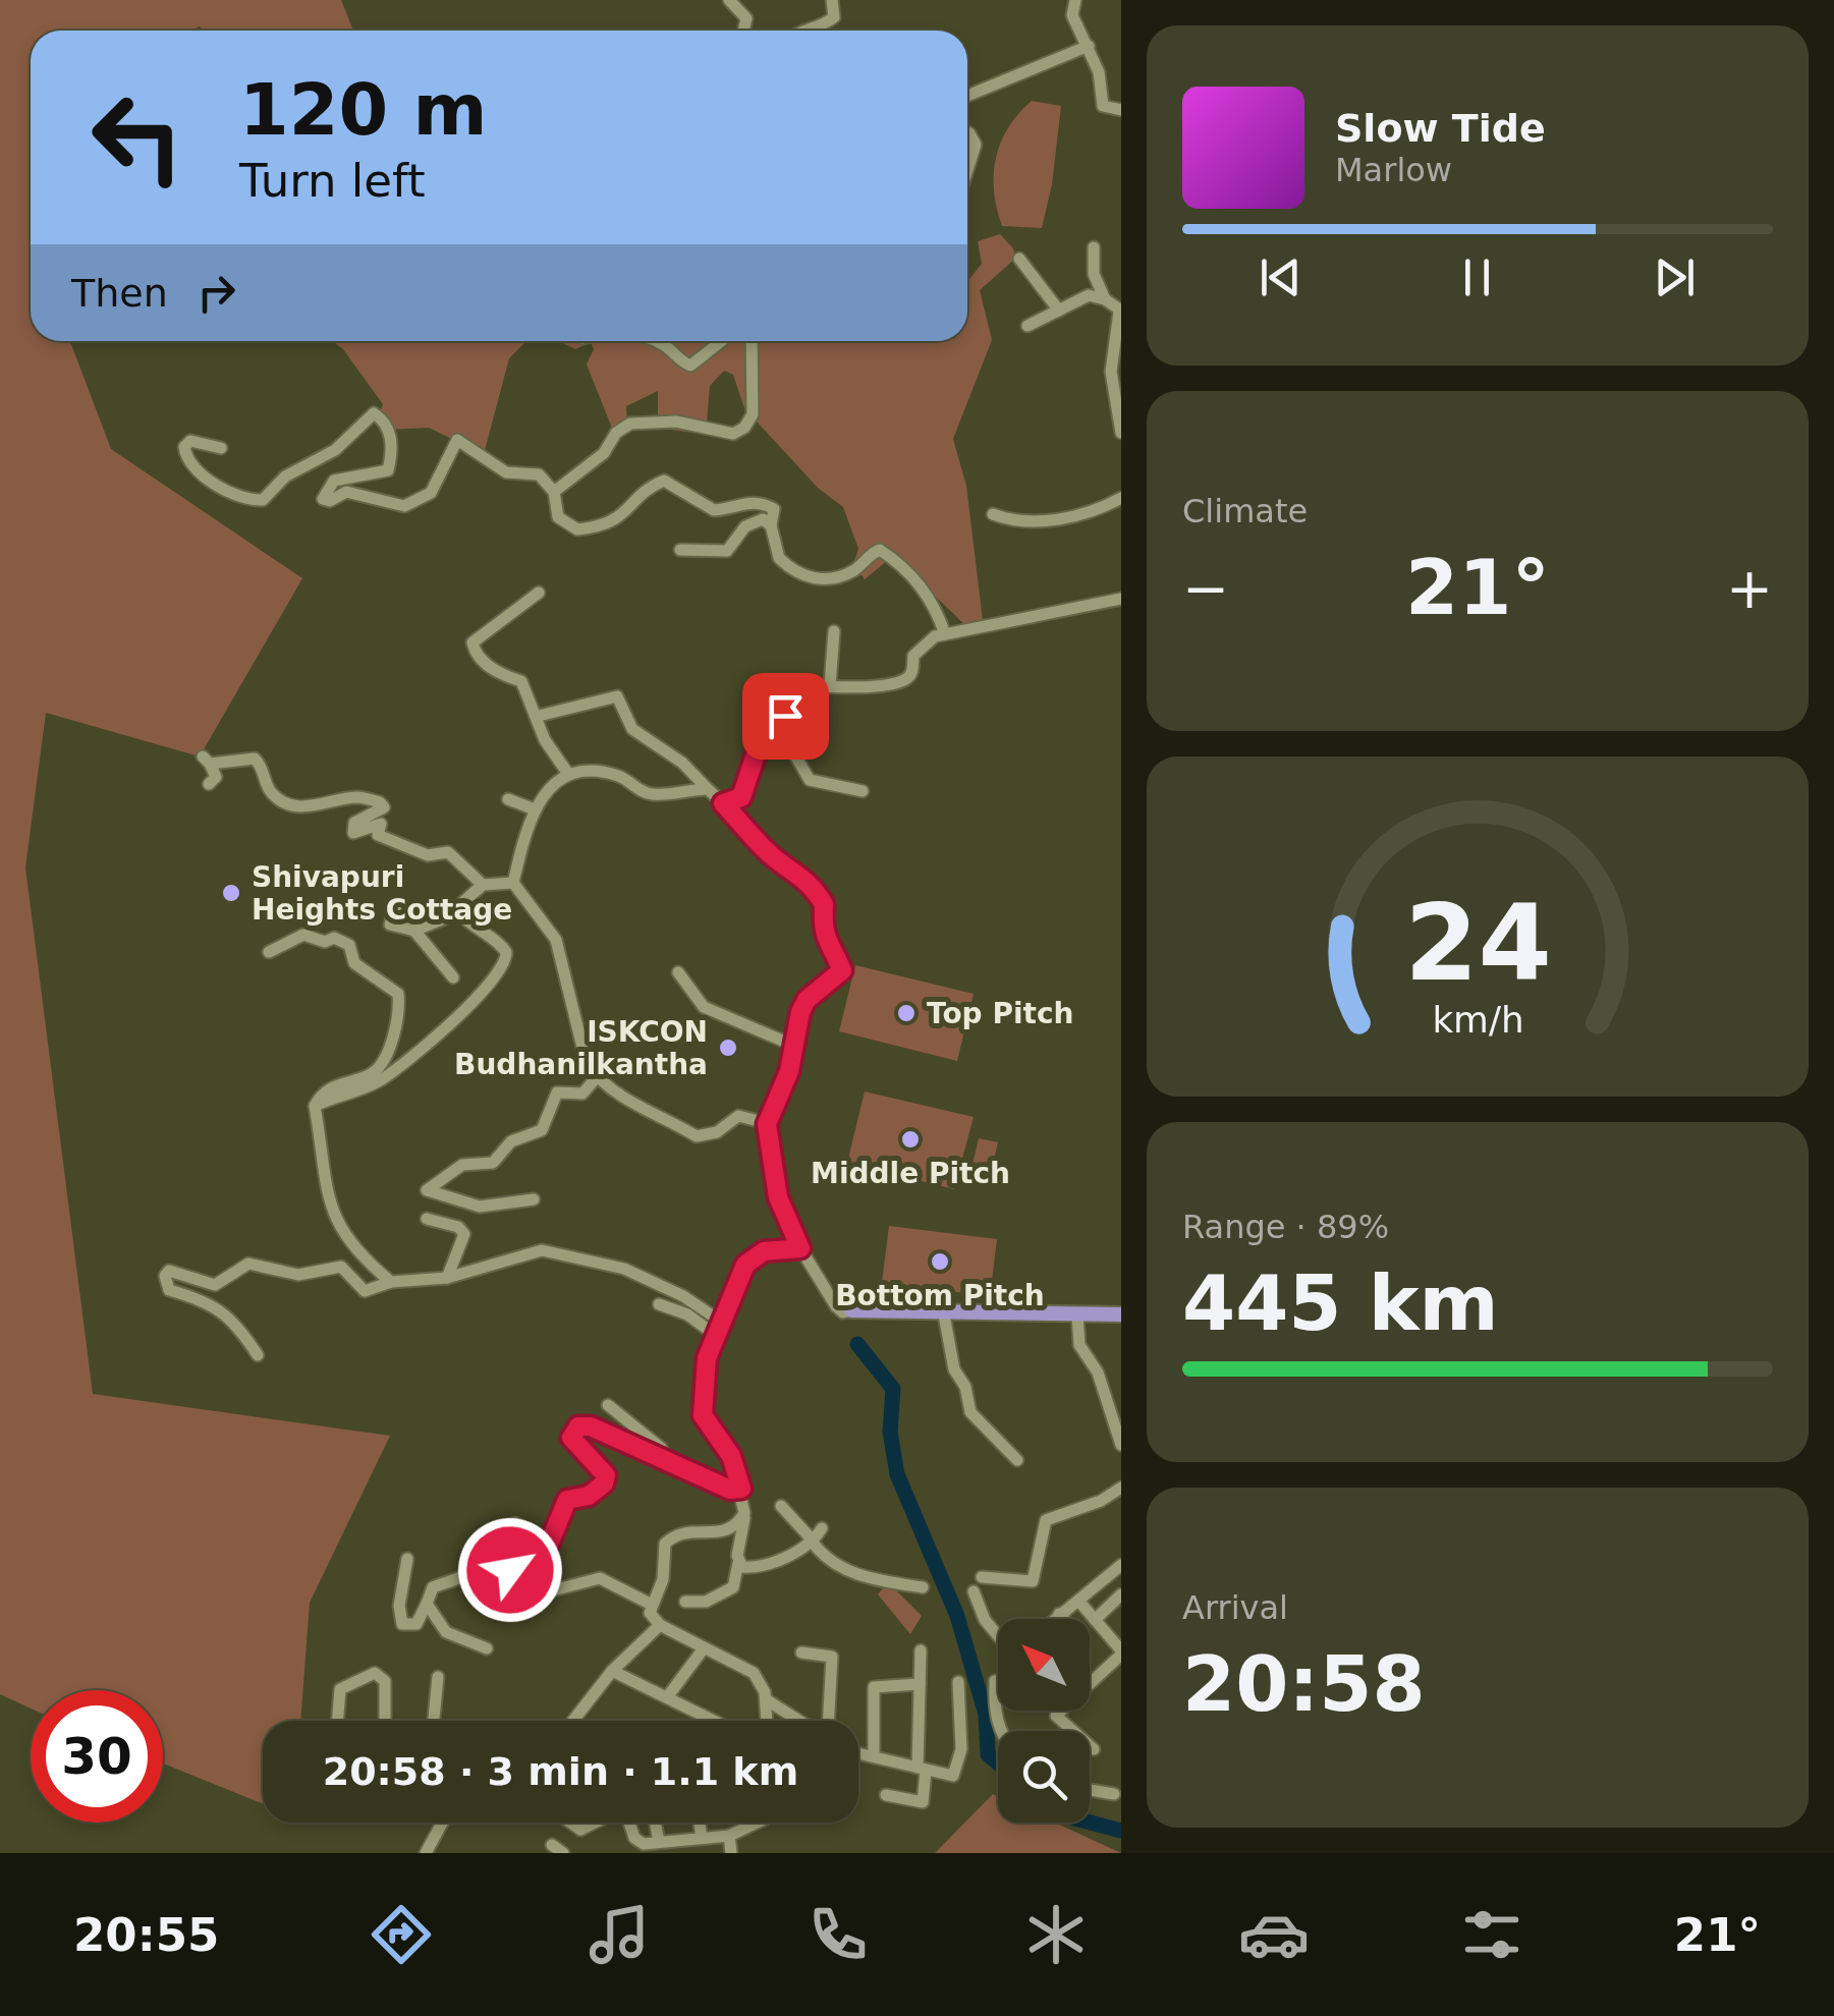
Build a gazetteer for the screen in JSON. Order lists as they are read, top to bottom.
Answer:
{
  "places": [
    "Shivapuri Heights Cottage",
    "Top Pitch",
    "ISKCON Budhanilkantha",
    "Middle Pitch",
    "Bottom Pitch"
  ],
  "north": "top left",
  "page": {
    "turn": ["120 m", "Turn left"],
    "song": ["Slow Tide", "Marlow"],
    "then": "Then",
    "tile": [
      "Climate",
      ["Range · 89%", "445 km"],
      ["Arrival", "20:58"]
    ],
    "heat": ["−", "21°", "+"],
    "limit": "30",
    "trip": "20:58 · 3 min · 1.1 km",
    "tabs": ["20:55", "21°"],
    "gauge": ["24", "km/h"]
  }
}
